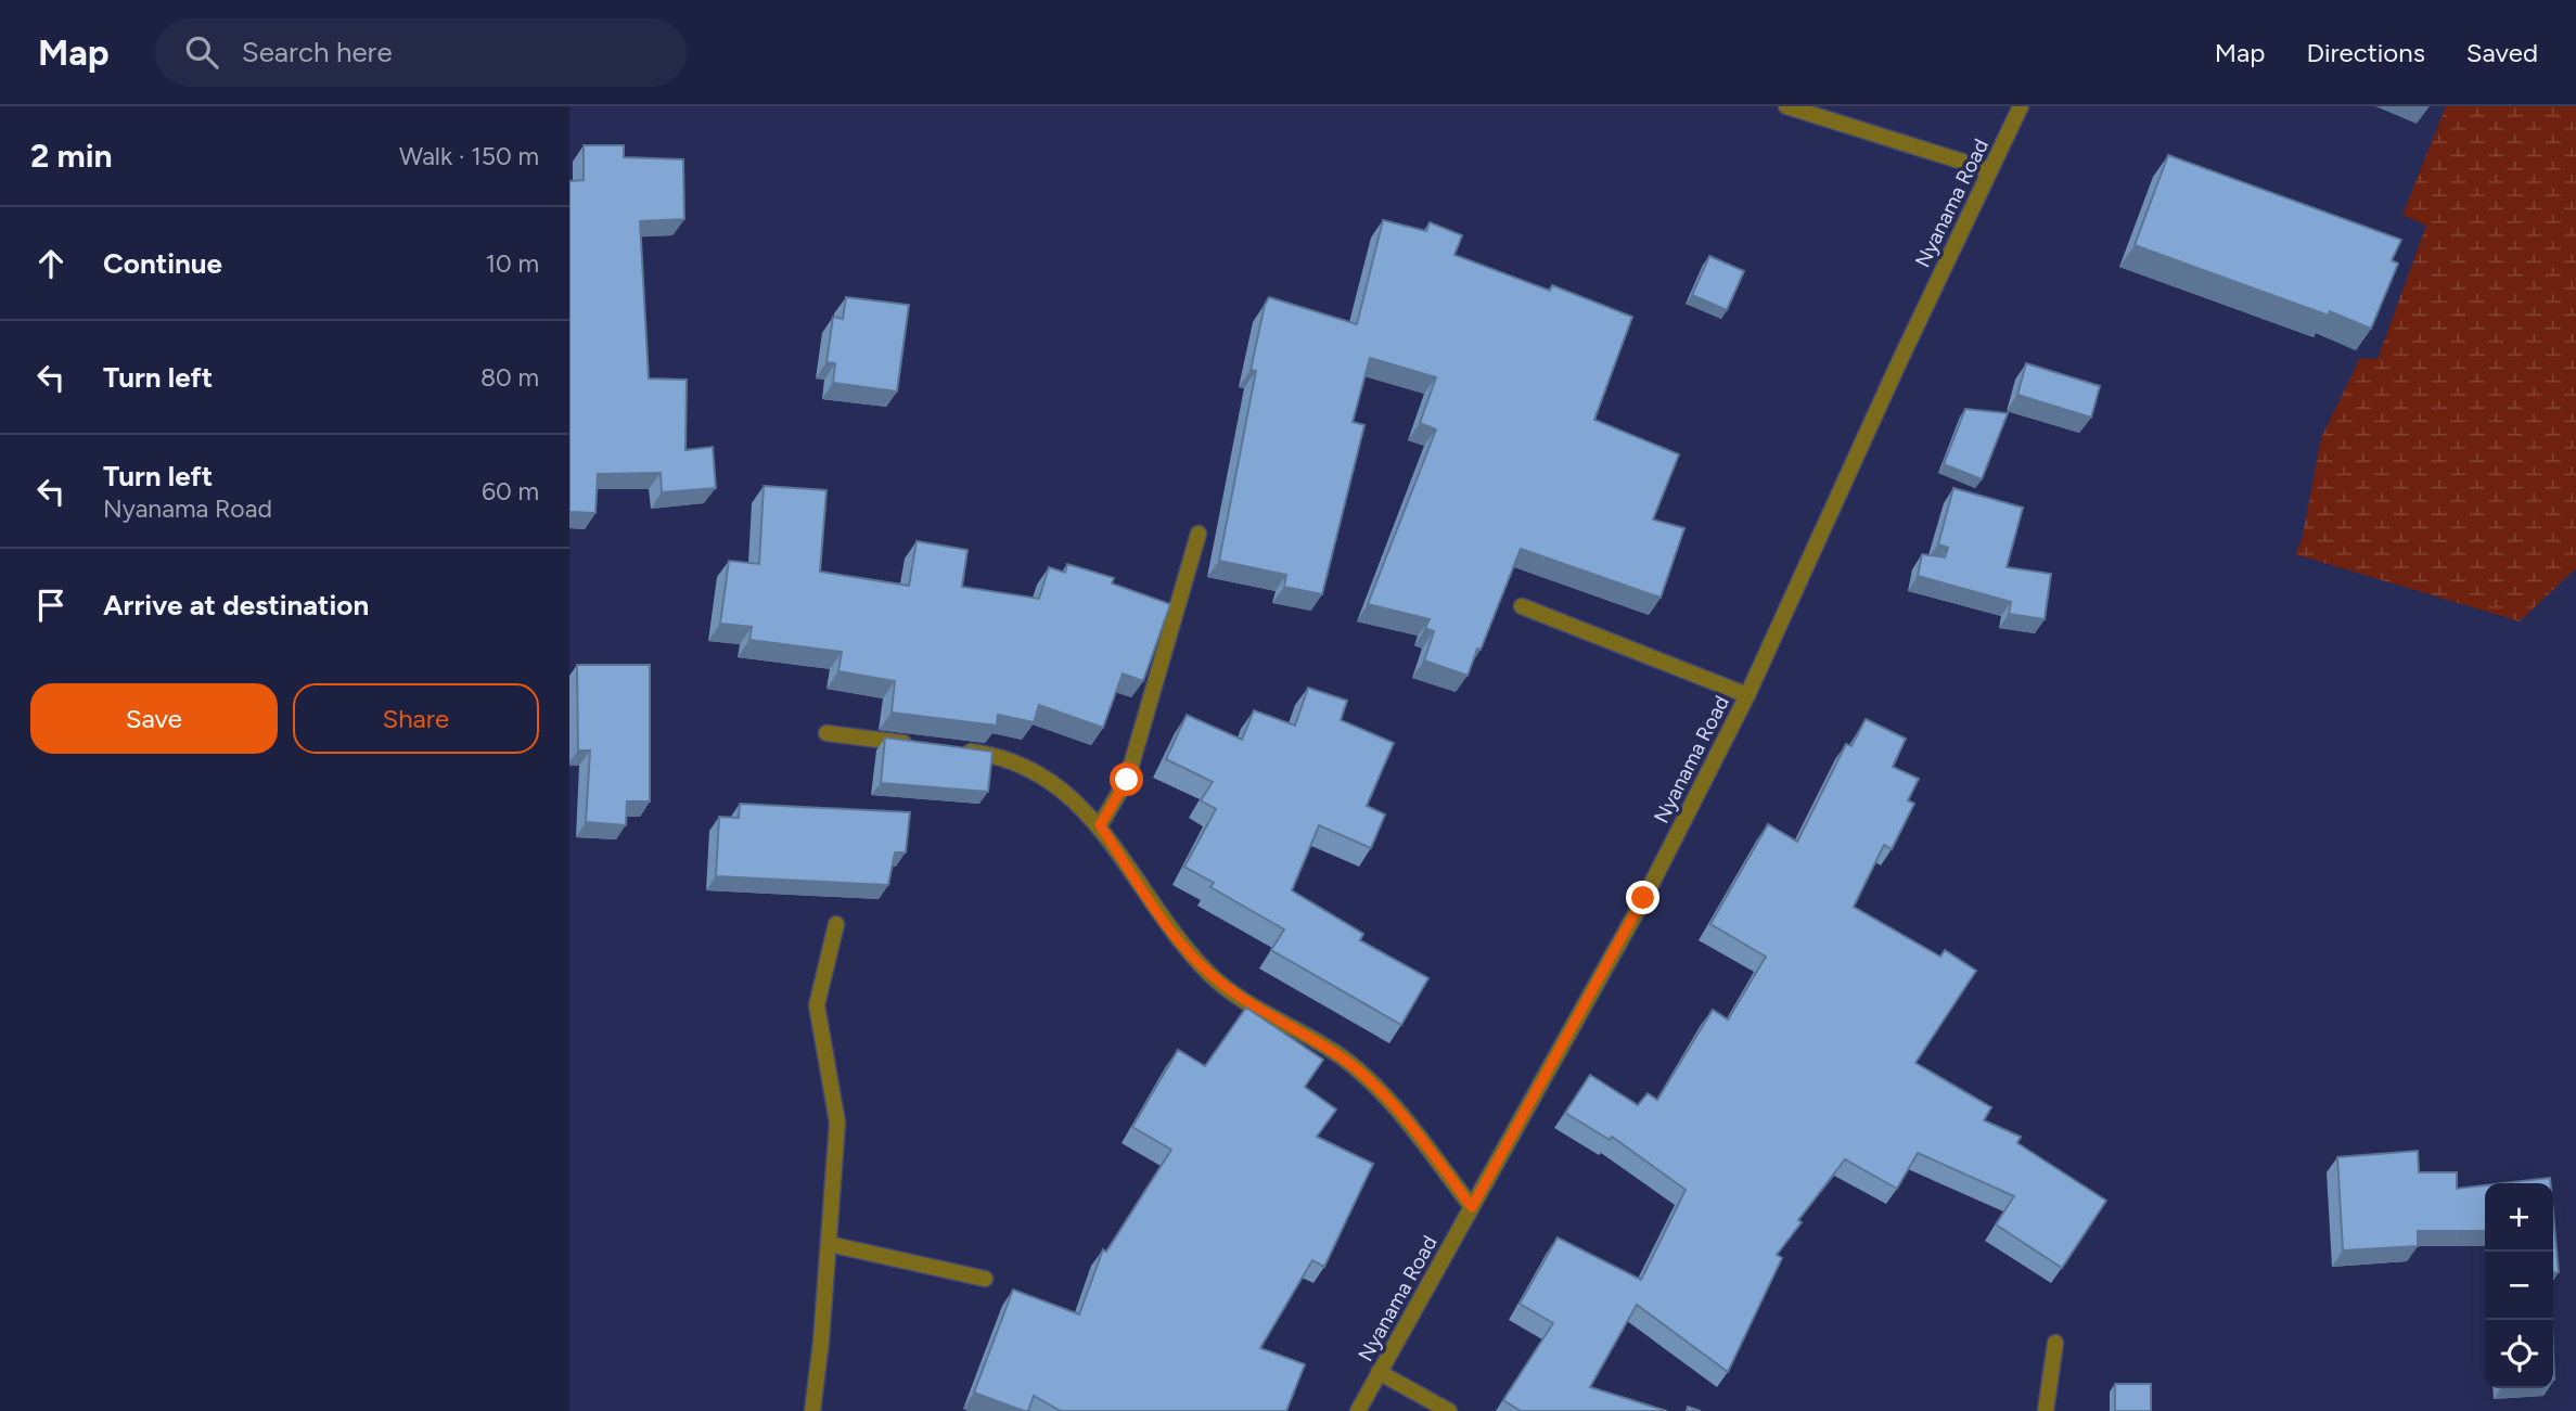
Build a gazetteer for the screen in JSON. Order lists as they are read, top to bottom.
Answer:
{
  "streets": {
    "street": ["Nyanama Road"]
  },
  "page": {
    "header": "Map",
    "search": "Search here",
    "nav": ["Map", "Directions", "Saved"],
    "heading": ["2 min", "Walk · 150 m"],
    "list": [
      ["Continue", "10 m"],
      ["Turn left", "80 m"],
      ["Turn left", "Nyanama Road", "60 m"],
      "Arrive at destination"
    ],
    "buttons": ["Save", "Share"],
    "map_buttons": ["+", "−"]
  }
}
